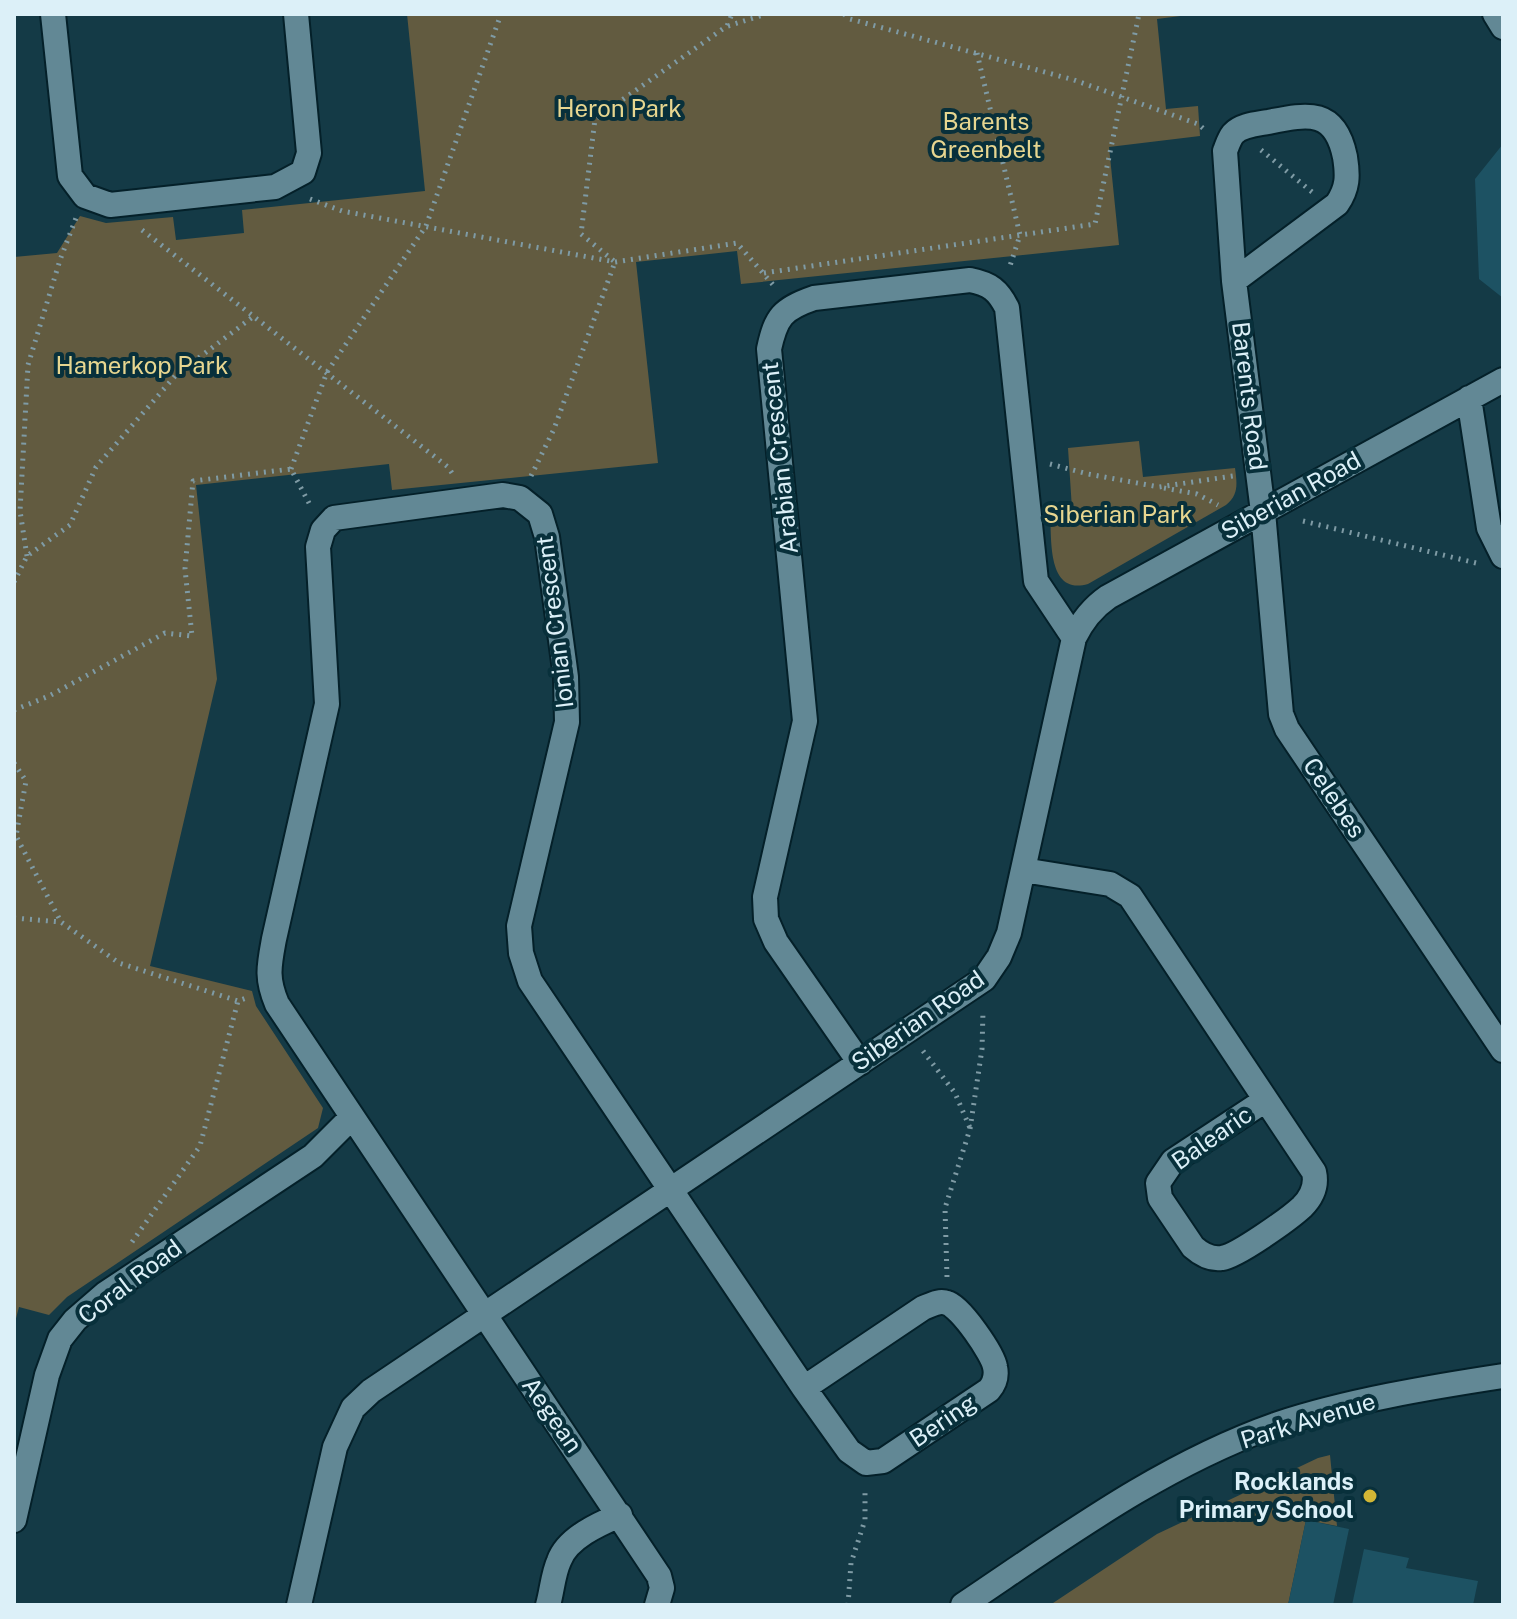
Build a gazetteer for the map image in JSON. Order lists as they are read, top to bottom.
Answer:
{
  "streets": {
    "street": [
      "Barents Road",
      "Arabian Crescent",
      "Siberian Road",
      "Ionian Crescent",
      "Celebes",
      "Balearic",
      "Coral Road",
      "Aegean",
      "Bering",
      "Park Avenue"
    ]
  },
  "crossings": [
    ["Barents Road", "Siberian Road"],
    ["Barents Road", "Celebes"],
    ["Arabian Crescent", "Siberian Road"],
    ["Siberian Road", "Ionian Crescent"],
    ["Siberian Road", "Celebes"],
    ["Siberian Road", "Balearic"],
    ["Siberian Road", "Aegean"]
  ],
  "parks": [
    "Heron Park",
    "Barents Greenbelt",
    "Hamerkop Park",
    "Siberian Park"
  ],
  "places": ["Rocklands Primary School"]
}
